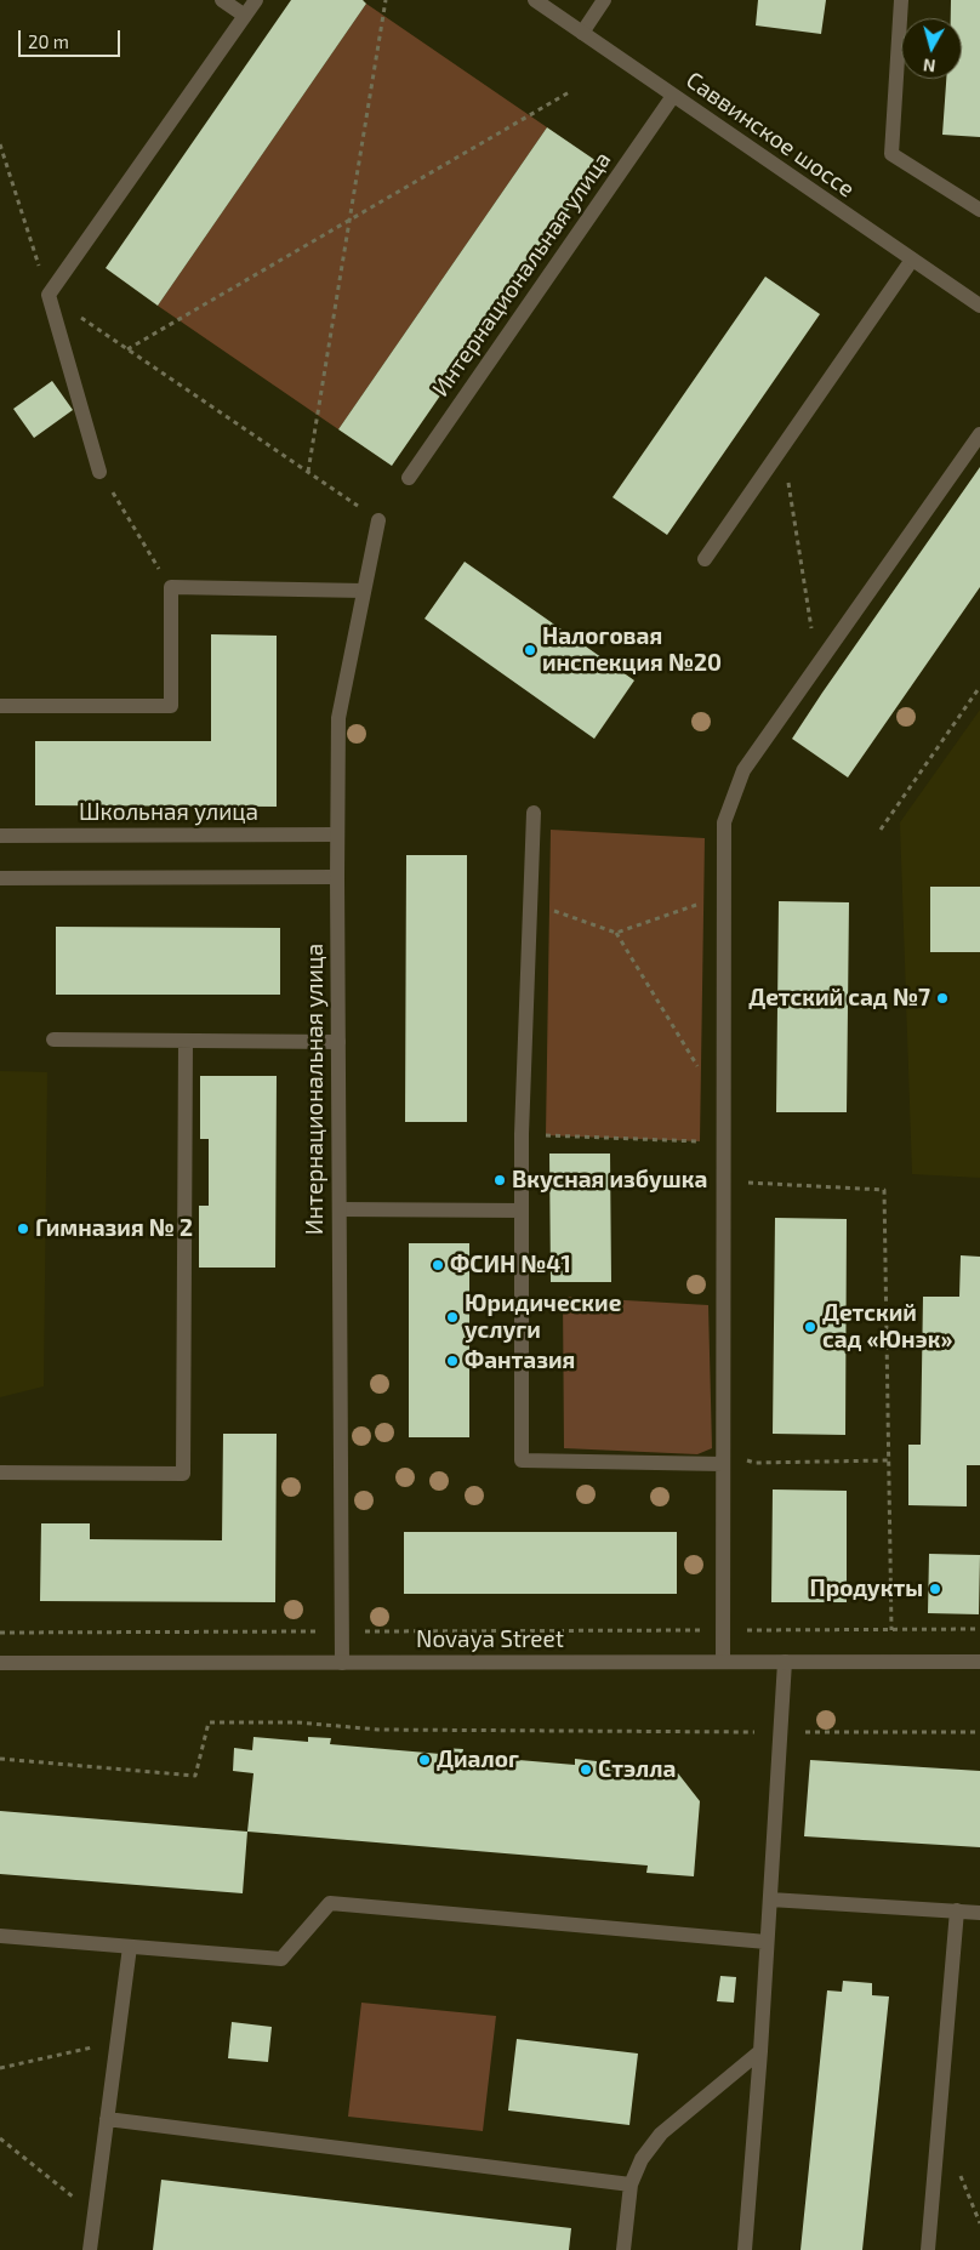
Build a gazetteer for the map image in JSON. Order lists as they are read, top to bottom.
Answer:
{
  "streets": {
    "street": [
      "Саввинское шоссе",
      "Интернациональная улица",
      "Школьная улица",
      "Novaya Street"
    ]
  },
  "crossings": [
    ["Саввинское шоссе", "Интернациональная улица"],
    ["Интернациональная улица", "Школьная улица"],
    ["Интернациональная улица", "Novaya Street"]
  ],
  "places": [
    "Налоговая инспекция №20",
    "Детский сад №7",
    "Вкусная избушка",
    "Гимназия № 2",
    "ФСИН №41",
    "Юридические услуги",
    "Детский сад «Юнэк»",
    "Фантазия",
    "Продукты",
    "Диалог",
    "Стэлла"
  ],
  "scale_bar": "20 m",
  "north": "bottom"
}
